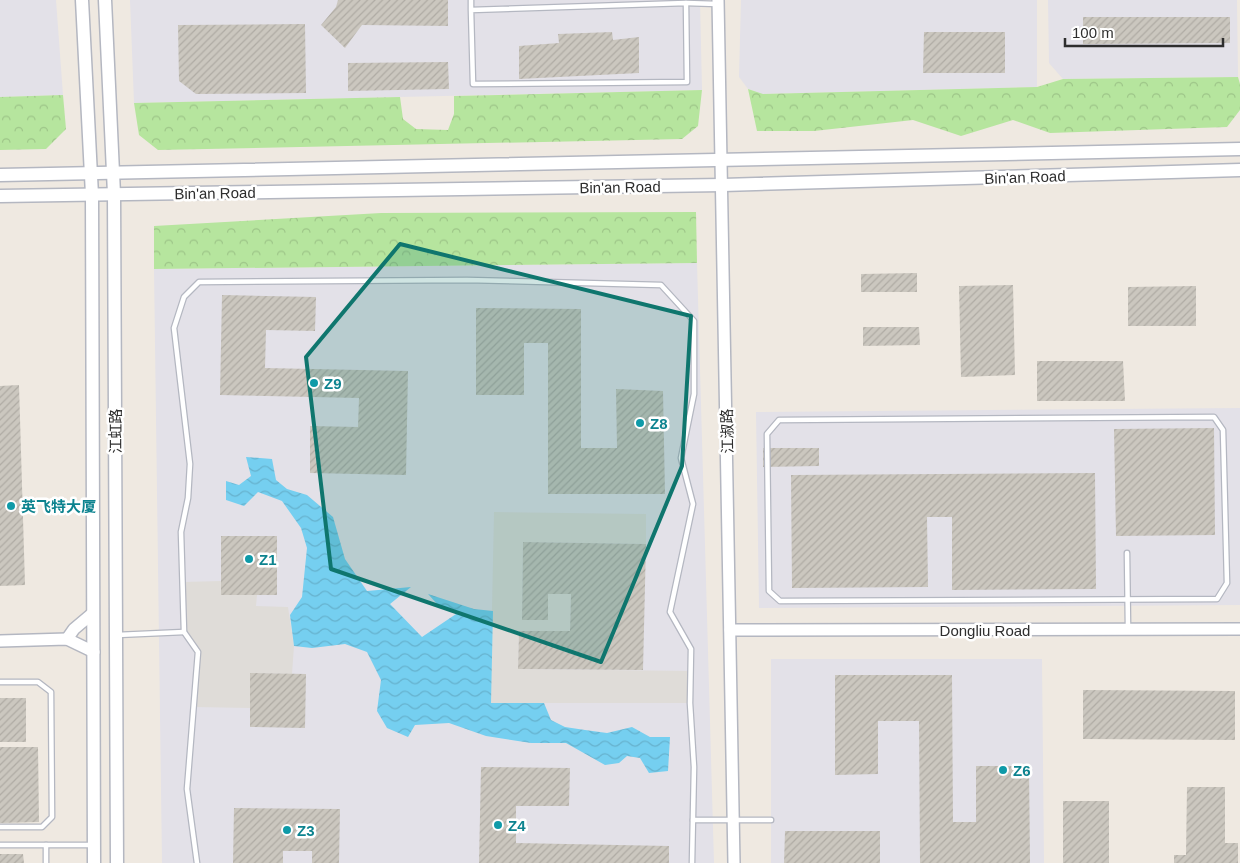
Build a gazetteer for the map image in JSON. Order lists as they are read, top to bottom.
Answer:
{
  "streets": {
    "main road": ["Bin'an Road", "江虹路"],
    "street": ["江淑路", "Dongliu Road"]
  },
  "crossings": [
    ["Bin'an Road", "江虹路"],
    ["Bin'an Road", "江淑路"],
    ["江淑路", "Dongliu Road"]
  ],
  "places": [
    "Z9",
    "Z8",
    "英飞特大厦",
    "Z1",
    "Z6",
    "Z4",
    "Z3"
  ],
  "scale_bar": "100 m"
}
